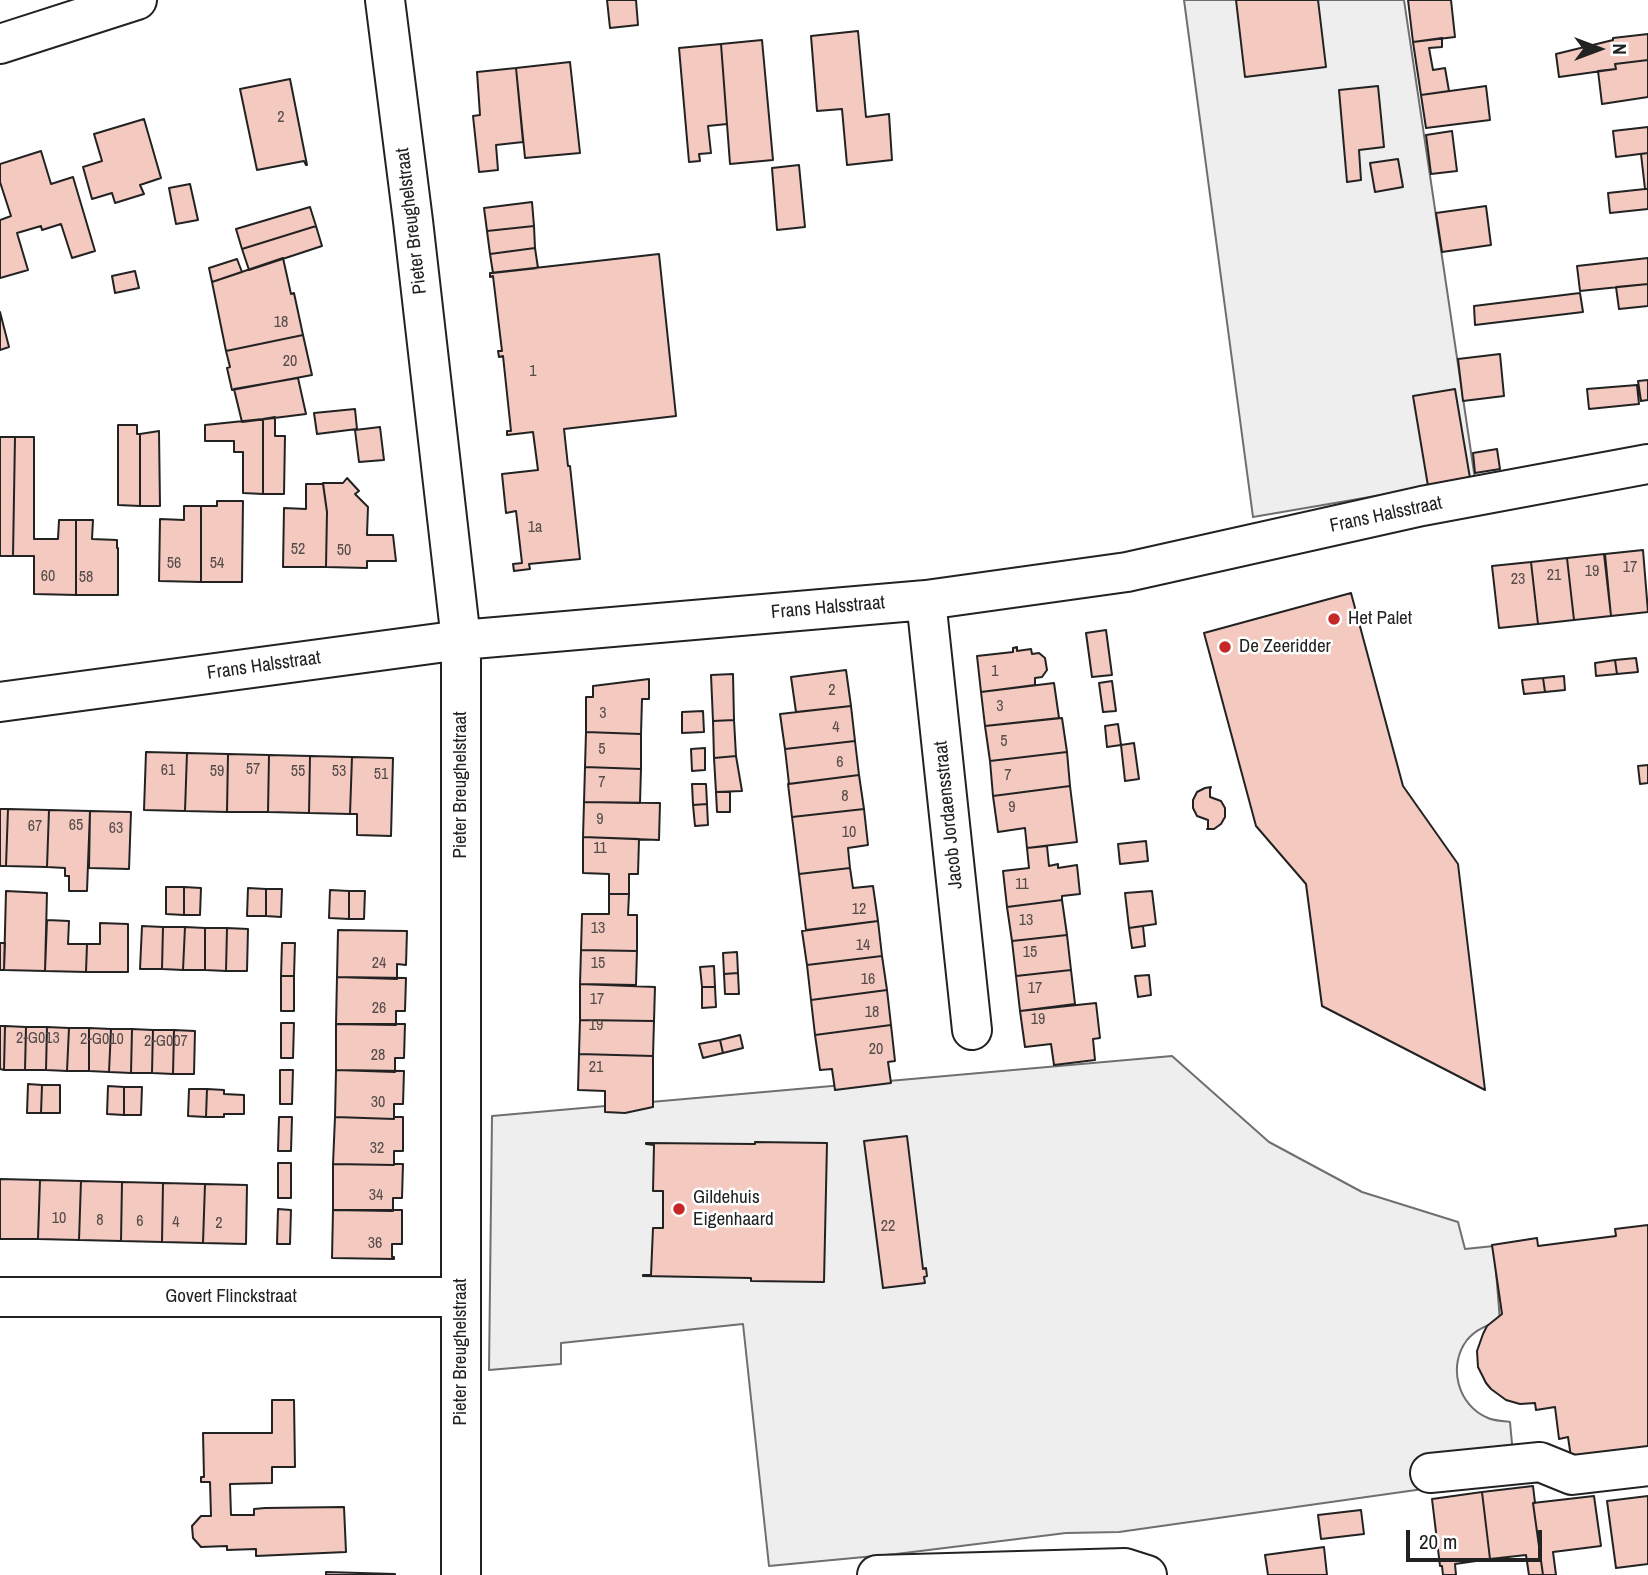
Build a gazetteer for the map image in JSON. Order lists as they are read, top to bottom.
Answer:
{
  "streets": {
    "street": [
      "Pieter Breughelstraat",
      "Frans Halsstraat",
      "Jacob Jordaensstraat",
      "Govert Flinckstraat"
    ]
  },
  "crossings": [
    ["Pieter Breughelstraat", "Frans Halsstraat"],
    ["Pieter Breughelstraat", "Govert Flinckstraat"],
    ["Frans Halsstraat", "Jacob Jordaensstraat"]
  ],
  "places": ["Het Palet", "De Zeeridder", "Gildehuis Eigenhaard"],
  "house_numbers": [
    "2",
    "18",
    "20",
    "1",
    "1a",
    "52",
    "50",
    "56",
    "54",
    "17",
    "19",
    "21",
    "60",
    "58",
    "23",
    "1",
    "2",
    "3",
    "3",
    "4",
    "5",
    "5",
    "6",
    "57",
    "61",
    "59",
    "55",
    "53",
    "51",
    "7",
    "7",
    "8",
    "9",
    "9",
    "65",
    "67",
    "63",
    "10",
    "11",
    "11",
    "12",
    "13",
    "13",
    "14",
    "15",
    "24",
    "15",
    "16",
    "17",
    "17",
    "26",
    "18",
    "19",
    "19",
    "2-G013",
    "2-G010",
    "2-G007",
    "20",
    "28",
    "21",
    "30",
    "32",
    "34",
    "10",
    "8",
    "6",
    "4",
    "2",
    "22",
    "36"
  ],
  "scale_bar": "20 m",
  "north": "right"
}
